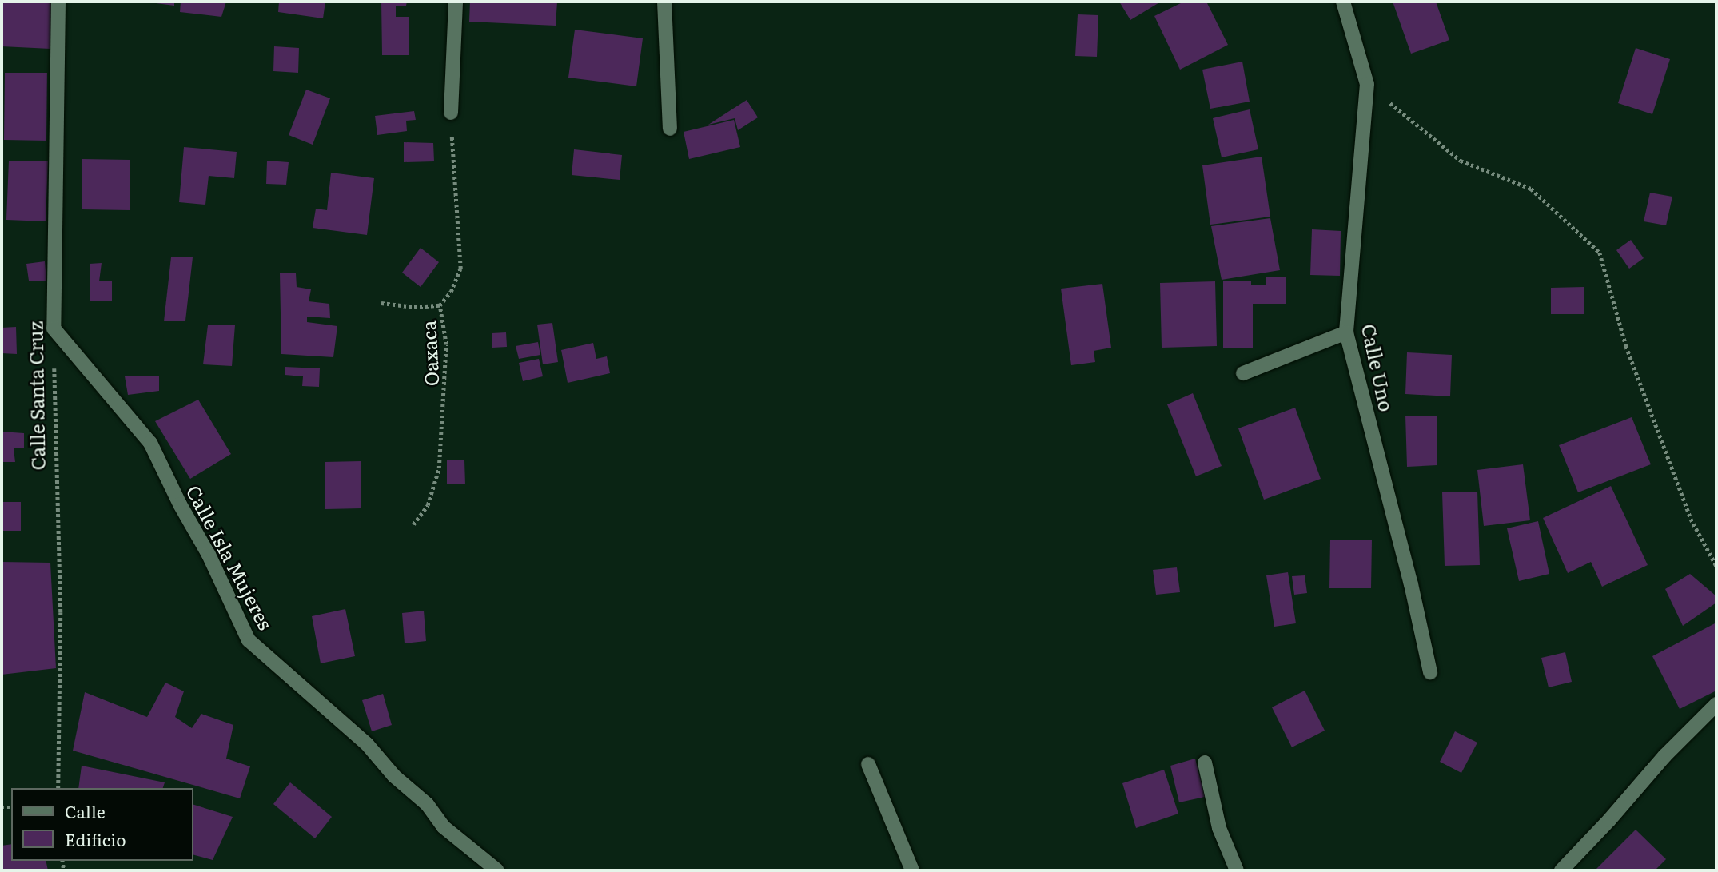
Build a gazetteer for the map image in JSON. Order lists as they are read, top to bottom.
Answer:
{
  "streets": {
    "street": ["Calle Uno", "Calle Santa Cruz", "Calle Isla Mujeres"],
    "path": ["Oaxaca"]
  },
  "crossings": [
    ["Calle Santa Cruz", "Calle Isla Mujeres"]
  ],
  "legend": ["Calle", "Edificio"]
}
